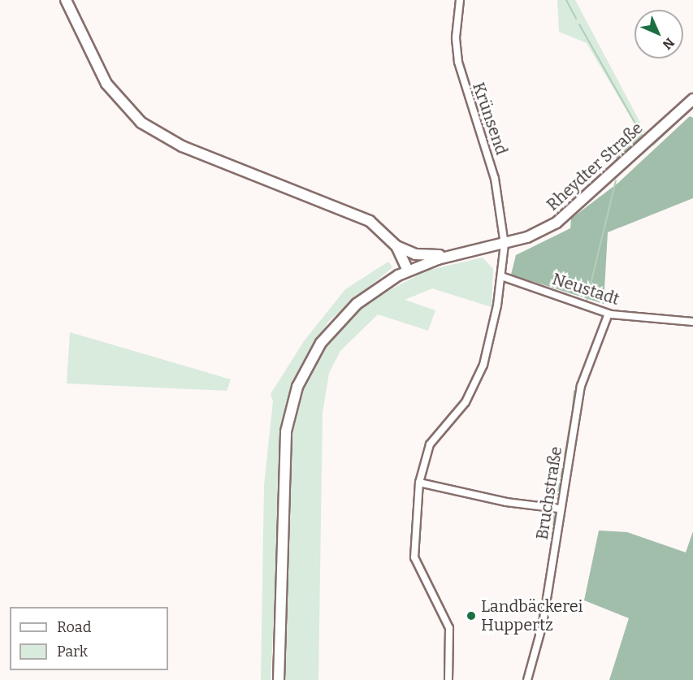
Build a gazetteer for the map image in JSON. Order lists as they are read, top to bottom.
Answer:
{
  "streets": {
    "main road": ["Rheydter Straße"],
    "street": ["Krünsend", "Neustadt", "Bruchstraße"]
  },
  "crossings": [
    ["Krünsend", "Rheydter Straße"],
    ["Neustadt", "Bruchstraße"]
  ],
  "places": ["Landbäckerei Huppertz"],
  "legend": ["Road", "Park"],
  "north": "bottom right"
}
